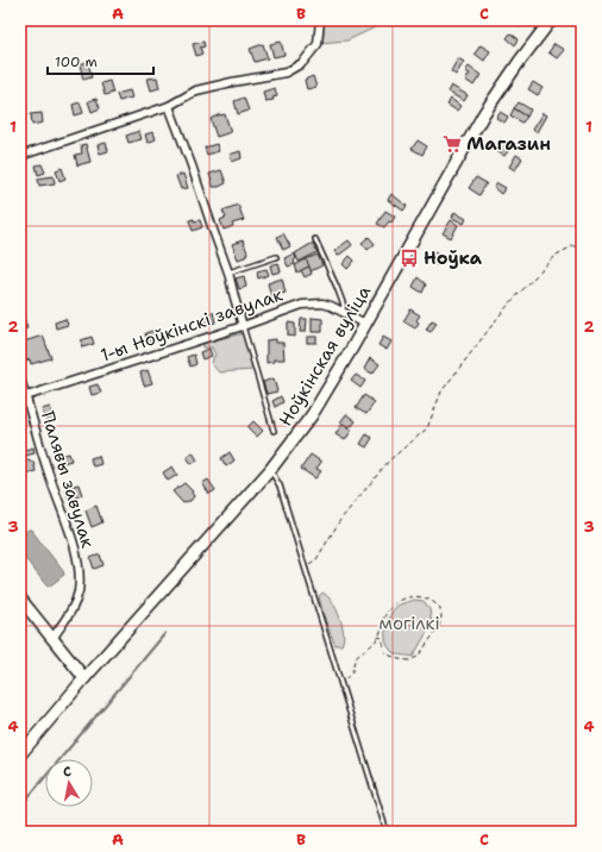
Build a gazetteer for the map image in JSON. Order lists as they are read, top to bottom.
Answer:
{
  "streets": {
    "main road": ["Ноўкінская вуліца"],
    "street": ["1-ы Ноўкінскі завулак", "Палявы завулак"]
  },
  "crossings": [
    ["1-ы Ноўкінскі завулак", "Ноўкінская вуліца"],
    ["1-ы Ноўкінскі завулак", "Палявы завулак"]
  ],
  "parks": ["могілкі"],
  "places": {
    "supermarket": ["Магазин"],
    "bus stop": ["Ноўка"]
  },
  "scale_bar": "100 m",
  "north": "top",
  "grid": {
    "columns": ["A", "B", "C"],
    "rows": [
      "1",
      "2",
      "3",
      "4"
    ]
  }
}
